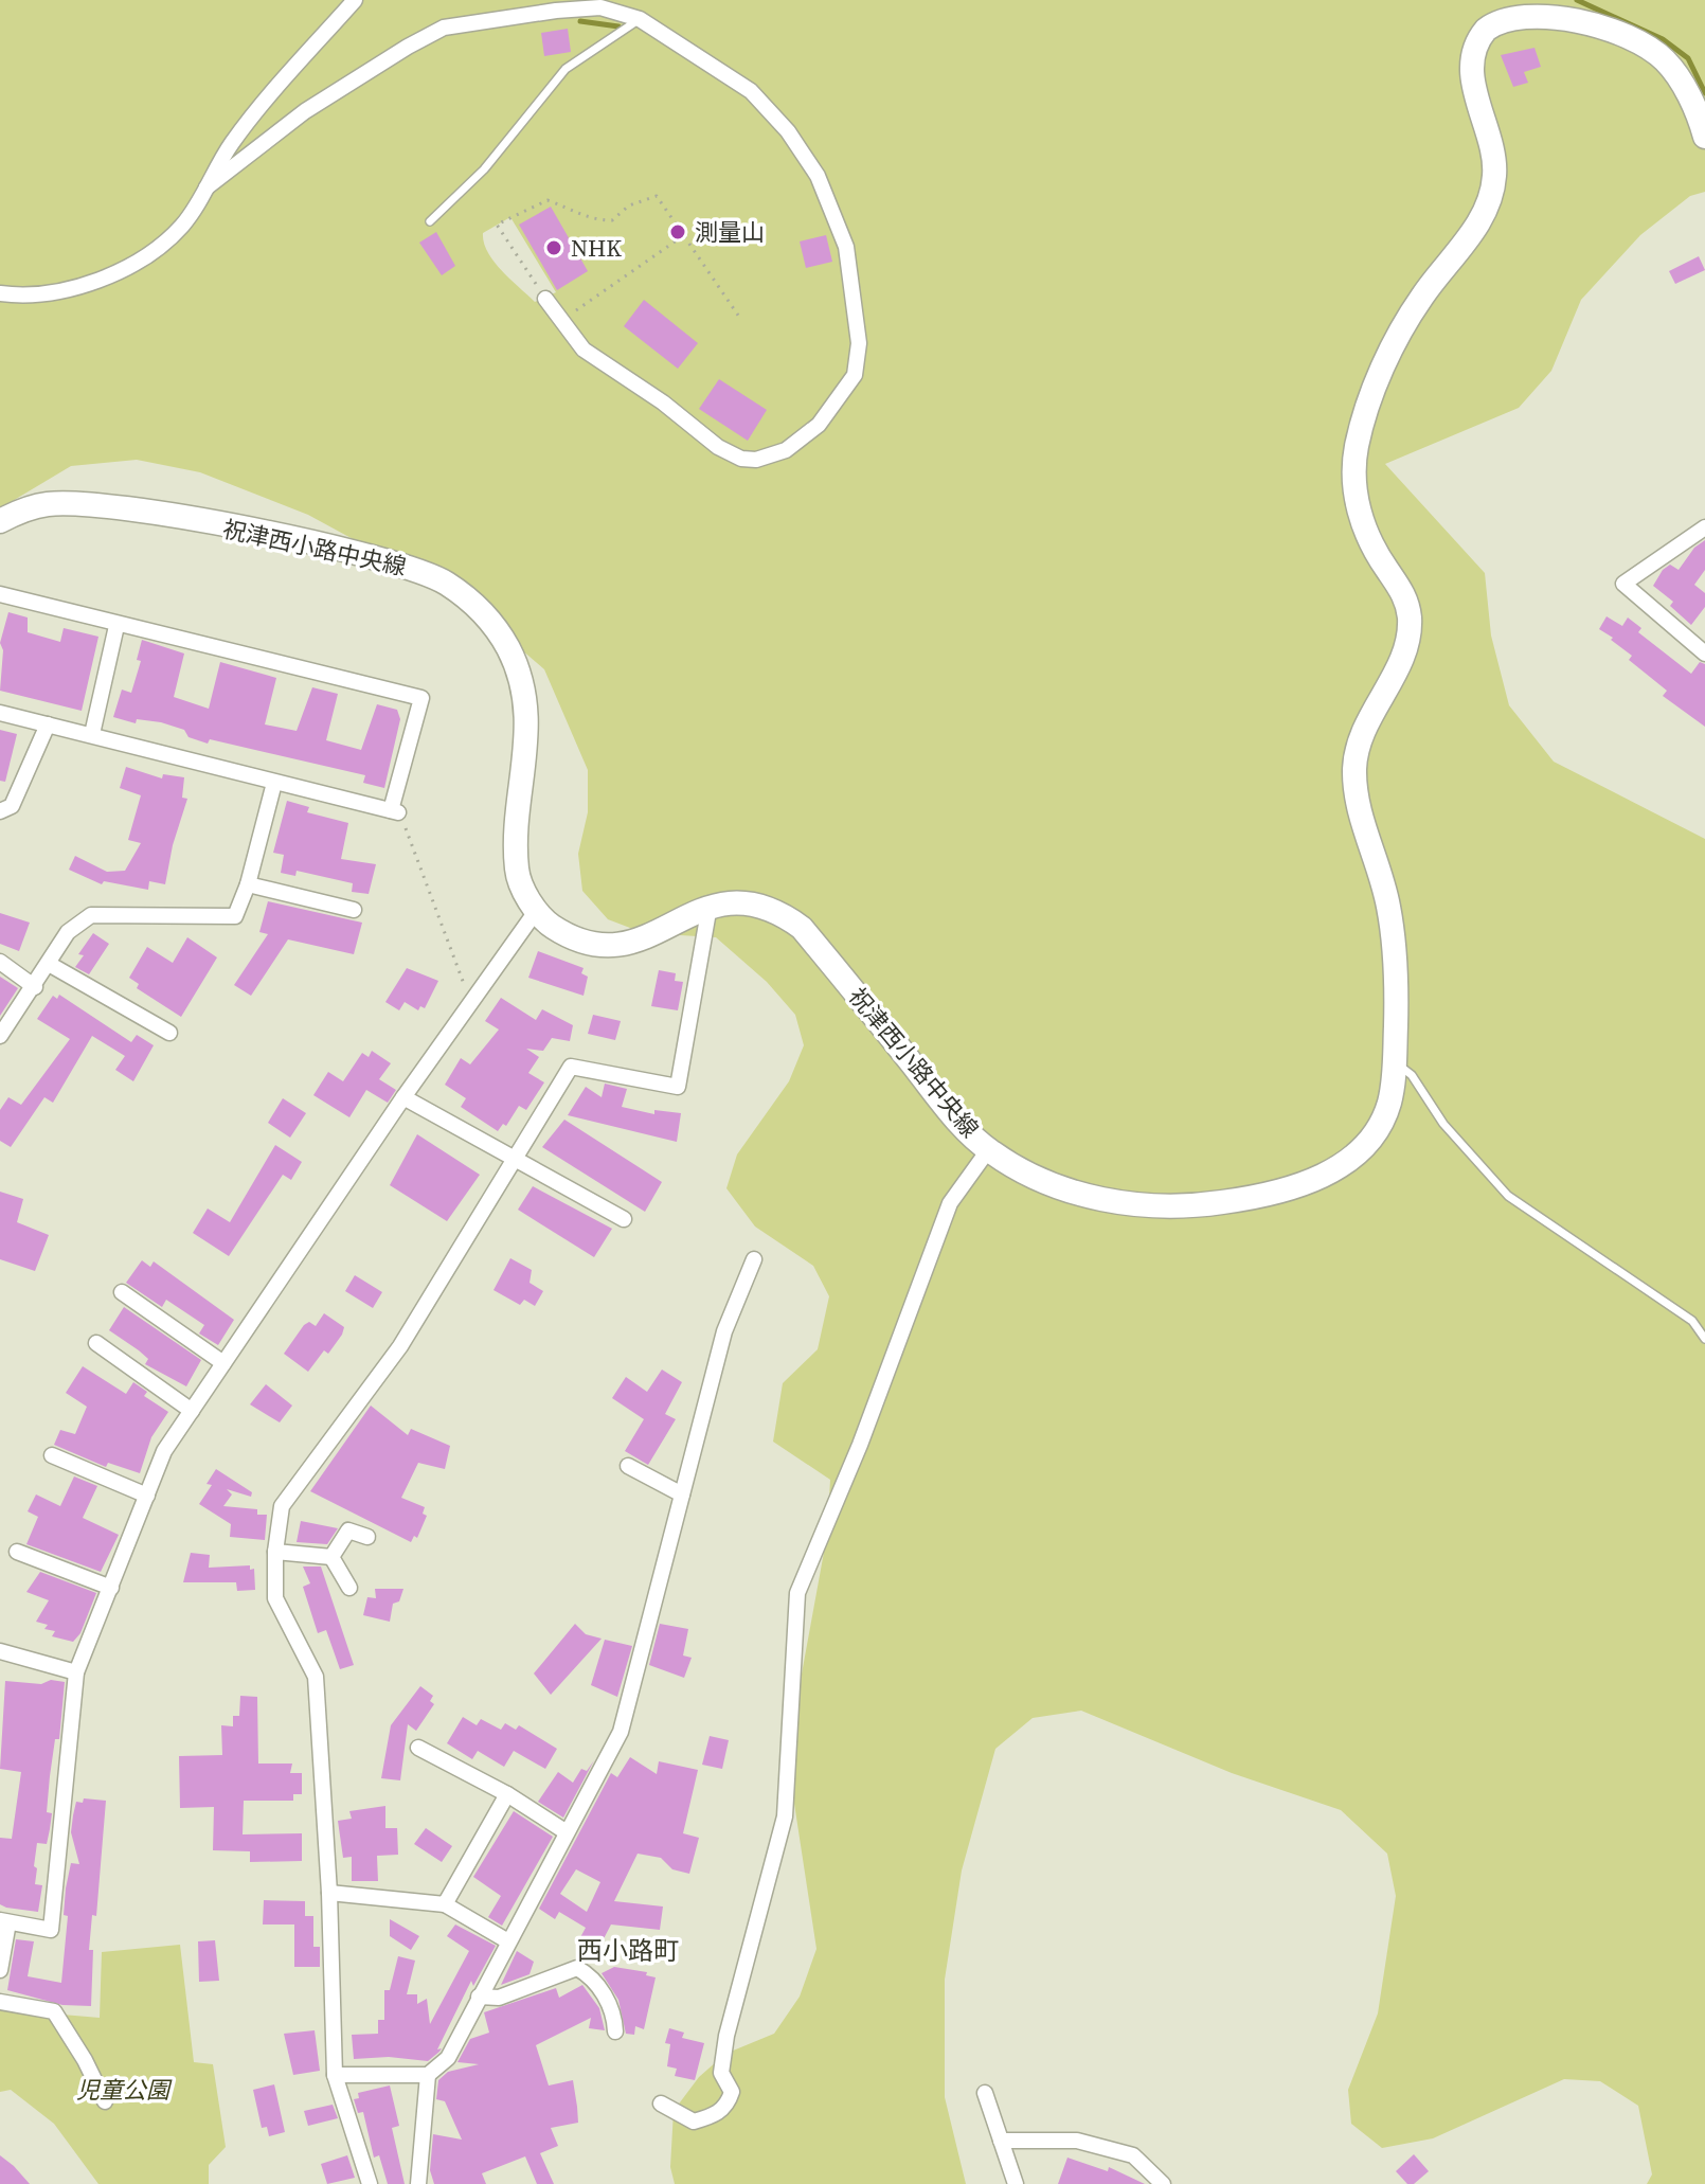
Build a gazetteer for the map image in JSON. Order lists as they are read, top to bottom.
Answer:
{
  "streets": {
    "main road": ["祝津西小路中央線"]
  },
  "districts": ["西小路町"],
  "parks": ["児童公園"],
  "places": ["測量山", "NHK"]
}
